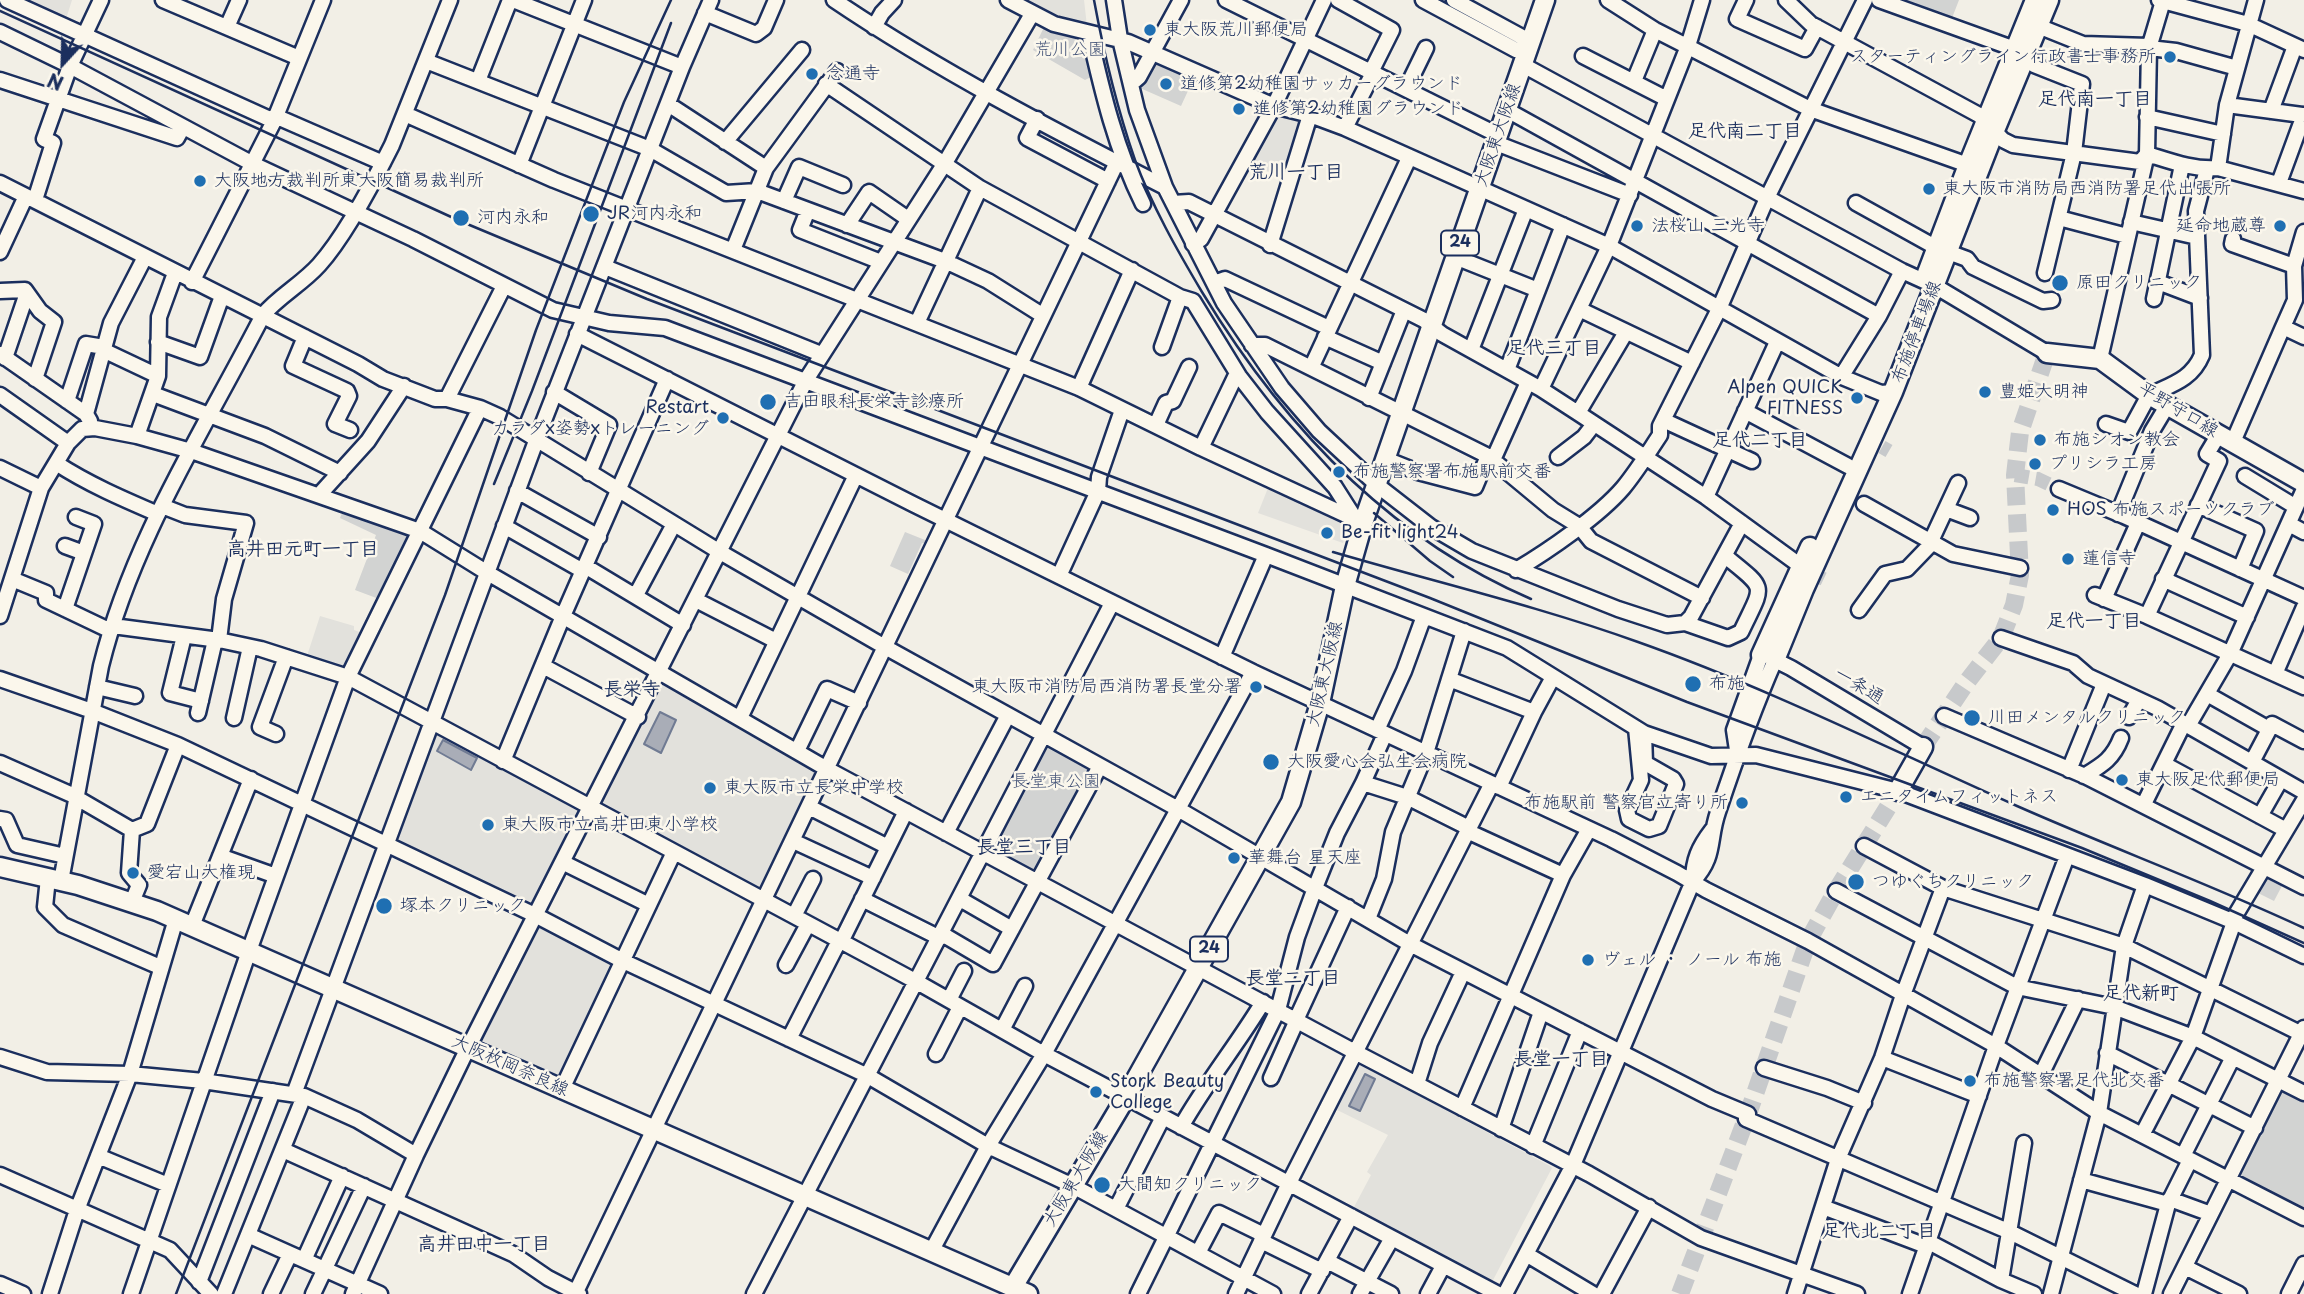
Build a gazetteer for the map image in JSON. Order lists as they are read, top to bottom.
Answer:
{
  "streets": {
    "main road": [
      "大阪東大阪線",
      "24",
      "布施停車場線",
      "平野守口線",
      "大阪枚岡奈良線"
    ],
    "street": ["一条通"]
  },
  "crossings": [
    ["大阪東大阪線", "大阪枚岡奈良線"],
    ["布施停車場線", "一条通"]
  ],
  "districts": [
    "足代南一丁目",
    "足代南二丁目",
    "荒川一丁目",
    "足代三丁目",
    "足代二丁目",
    "高井田元町一丁目",
    "足代一丁目",
    "長栄寺",
    "長堂三丁目",
    "長堂二丁目",
    "足代新町",
    "長堂一丁目",
    "足代北二丁目",
    "高井田中一丁目"
  ],
  "parks": ["荒川公園", "長堂東公園"],
  "places": [
    "東大阪荒川郵便局",
    "スターティングライン行政書士事務所",
    "念通寺",
    "道修第2幼稚園サッカーグラウンド",
    "進修第2幼稚園グラウンド",
    "大阪地方裁判所東大阪簡易裁判所",
    "東大阪市消防局西消防署足代出張所",
    "JR河内永和",
    "河内永和",
    "法桜山 三光寺",
    "延命地蔵尊",
    "原田クリニック",
    "豊姫大明神",
    "Alpen QUICK FITNESS",
    "吉田眼科長栄寺診療所",
    "Restart カラダx姿勢xトレーニング",
    "布施シオン教会",
    "プリシラ工房",
    "布施警察署布施駅前交番",
    "HOS 布施スポーツクラブ",
    "Be-fit light24",
    "蓮信寺",
    "布施",
    "東大阪市消防局西消防署長堂分署",
    "川田メンタルクリニック",
    "大阪愛心会弘生会病院",
    "東大阪足代郵便局",
    "東大阪市立長栄中学校",
    "エニタイムフィットネス",
    "布施駅前 警察官立寄り所",
    "東大阪市立高井田東小学校",
    "華舞台 星天座",
    "愛宕山大権現",
    "つゆぐちクリニック",
    "塚本クリニック",
    "ヴェル ・ ノール 布施",
    "布施警察署足代北交番",
    "Stork Beauty College",
    "大間知クリニック"
  ],
  "north": "bottom"
}
